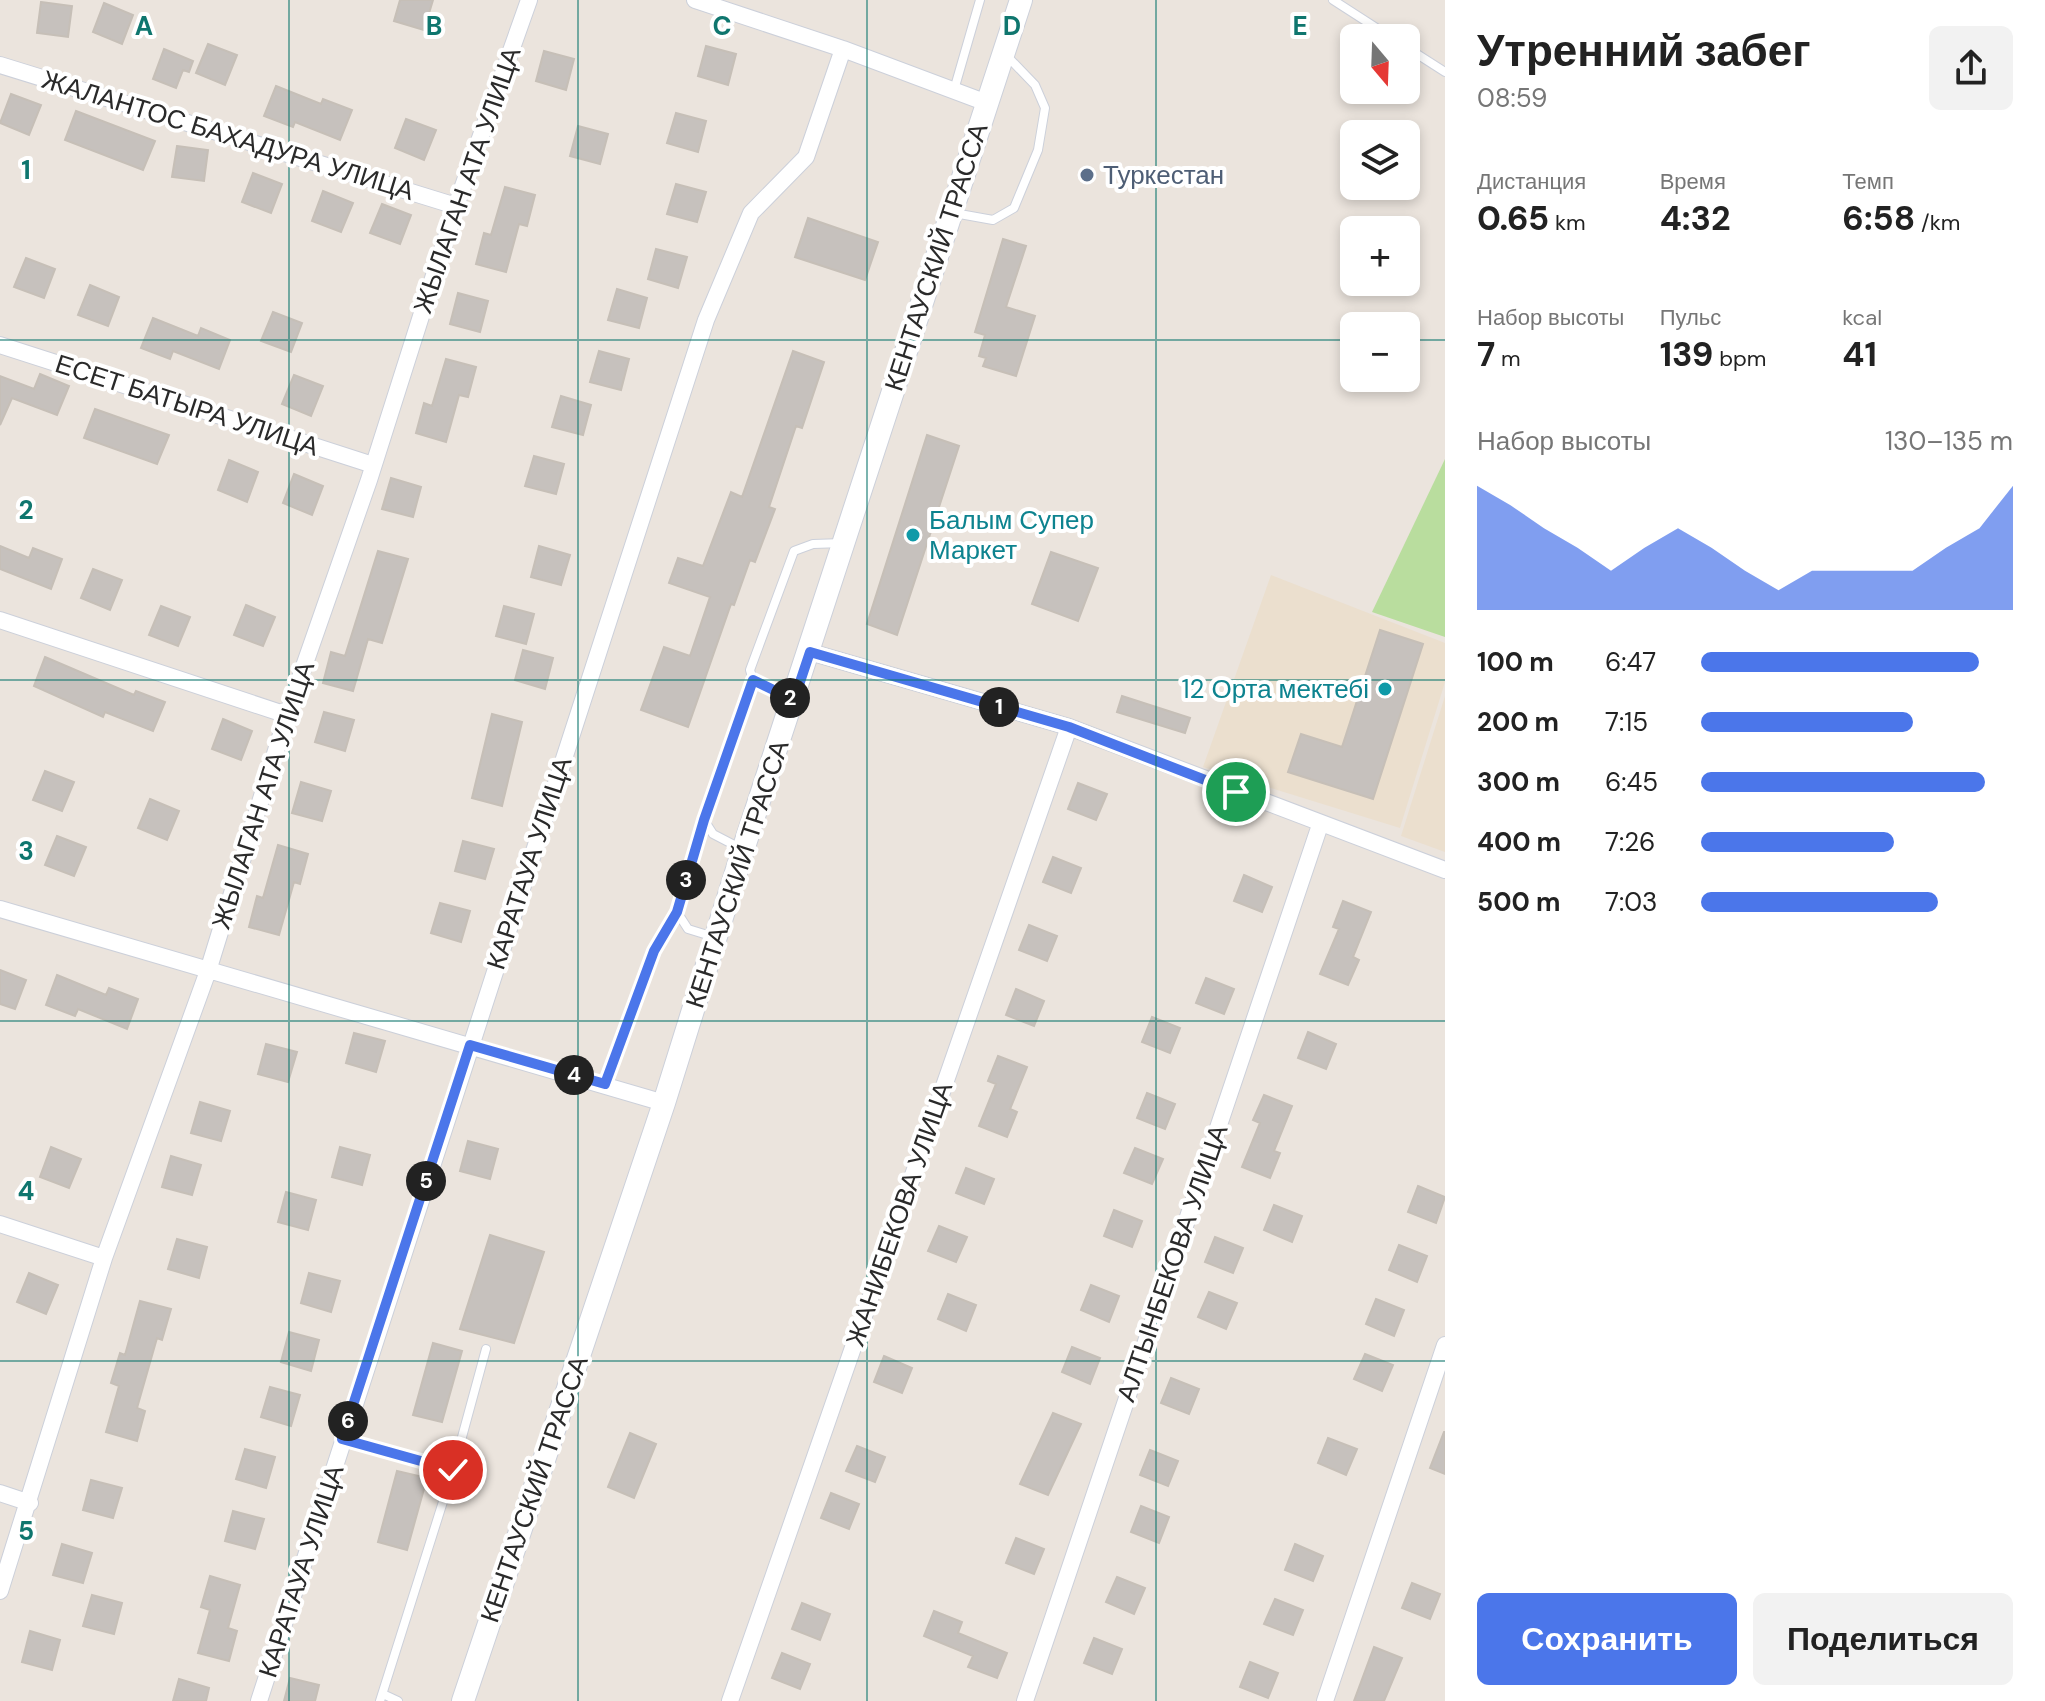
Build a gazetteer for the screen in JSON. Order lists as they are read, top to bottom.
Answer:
{
  "streets": {
    "main road": ["КЕНТАУСКИЙ ТРАССА"],
    "street": [
      "ЖАЛАНТОС БАХАДУРА УЛИЦА",
      "ЖЫЛАГАН АТА УЛИЦА",
      "ЕСЕТ БАТЫРА УЛИЦА",
      "КАРАТАУА УЛИЦА",
      "ЖАНИБЕКОВА УЛИЦА",
      "АЛТЫНБЕКОВА УЛИЦА"
    ]
  },
  "crossings": [
    ["ЖАЛАНТОС БАХАДУРА УЛИЦА", "ЖЫЛАГАН АТА УЛИЦА"],
    ["ЖЫЛАГАН АТА УЛИЦА", "ЕСЕТ БАТЫРА УЛИЦА"]
  ],
  "places": ["Туркестан", "Балым Супер Маркет", "12 Орта мектебі"],
  "north": "bottom",
  "page": {
    "heading": ["Утренний забег", "08:59"],
    "map_buttons": ["+", "−"],
    "stats": [
      ["Дистанция", "0.65 km"],
      ["Время", "4:32"],
      ["Темп", "6:58 /km"],
      ["Набор высоты", "7 m"],
      ["Пульс", "139 bpm"],
      ["kcal", "41"]
    ],
    "chart": ["Набор высоты", "130–135 m"],
    "list": [
      {
        "name": "100 m",
        "note": "6:47"
      },
      {
        "name": "200 m",
        "note": "7:15"
      },
      {
        "name": "300 m",
        "note": "6:45"
      },
      {
        "name": "400 m",
        "note": "7:26"
      },
      {
        "name": "500 m",
        "note": "7:03"
      }
    ],
    "pins": [
      "2",
      "1",
      "3",
      "4",
      "5",
      "6"
    ],
    "buttons": ["Сохранить", "Поделиться"]
  },
  "grid": {
    "columns": [
      "A",
      "B",
      "C",
      "D",
      "E"
    ],
    "rows": [
      "1",
      "2",
      "3",
      "4",
      "5"
    ]
  }
}
